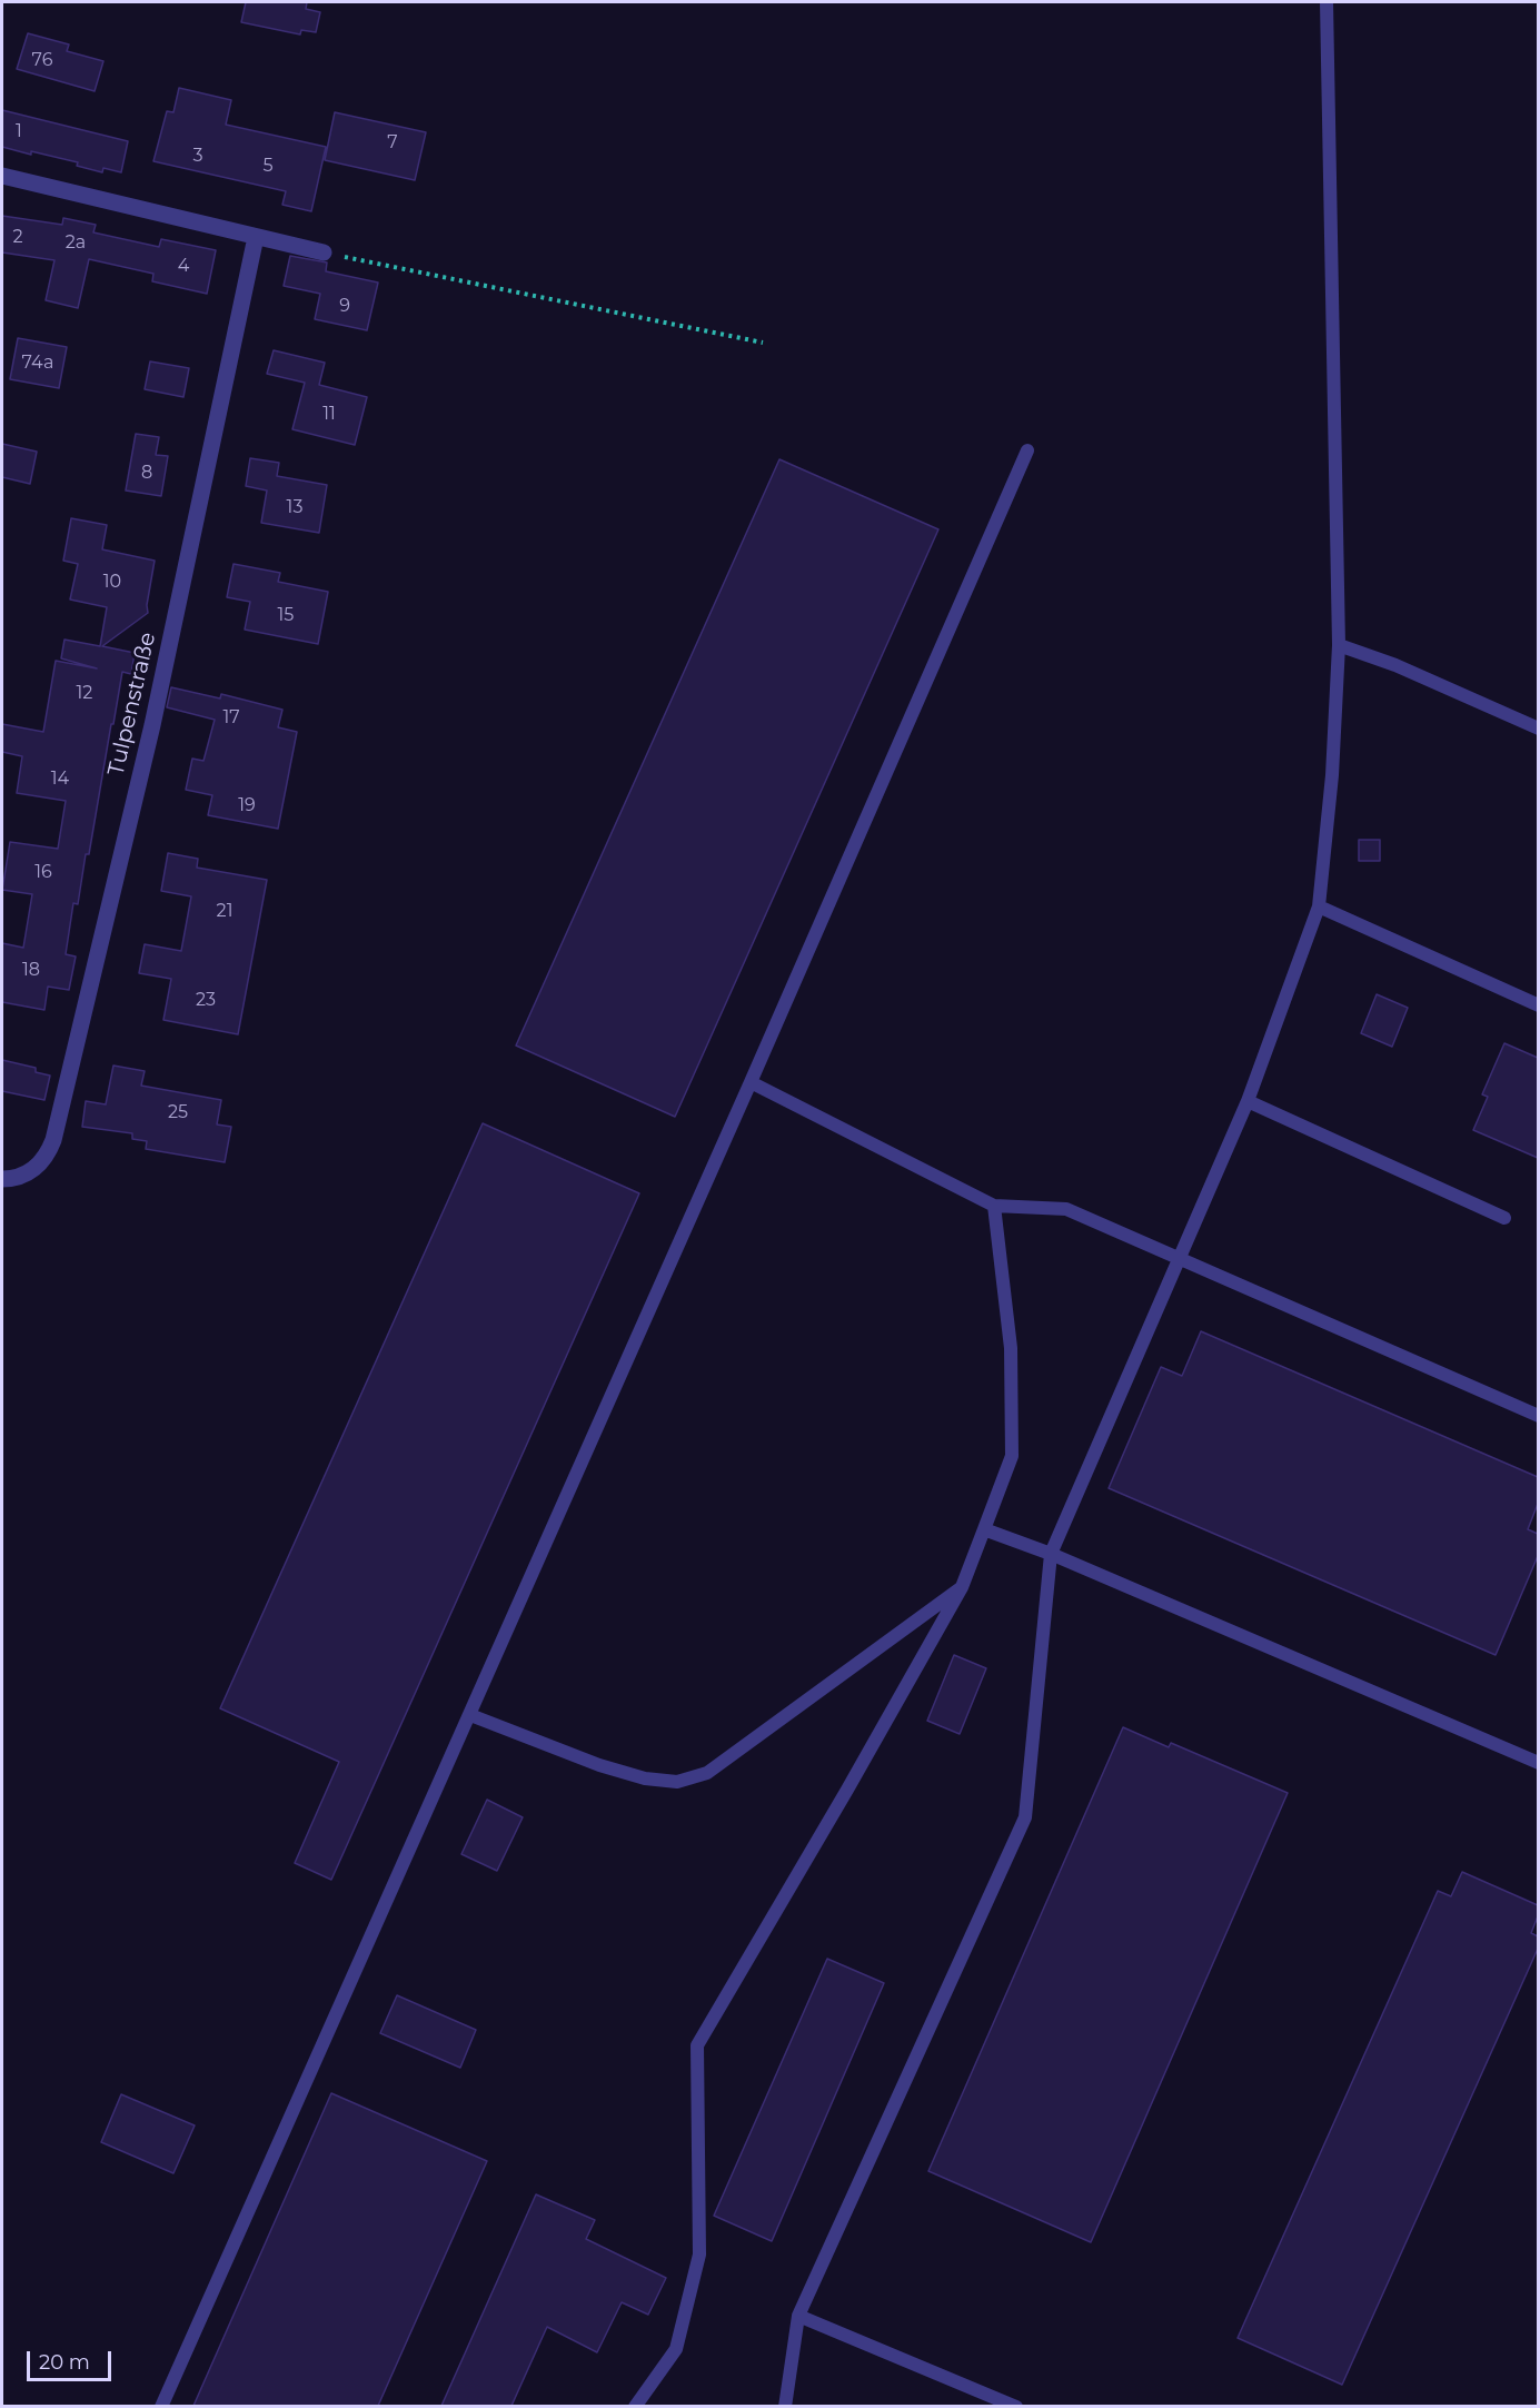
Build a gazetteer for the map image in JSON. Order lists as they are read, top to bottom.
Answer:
{
  "streets": {
    "street": ["Tulpenstraße"]
  },
  "house_numbers": [
    "76",
    "1",
    "7",
    "3",
    "5",
    "2",
    "2a",
    "4",
    "9",
    "74a",
    "11",
    "8",
    "13",
    "10",
    "15",
    "12",
    "17",
    "14",
    "19",
    "16",
    "21",
    "18",
    "23",
    "25"
  ],
  "scale_bar": "20 m"
}
